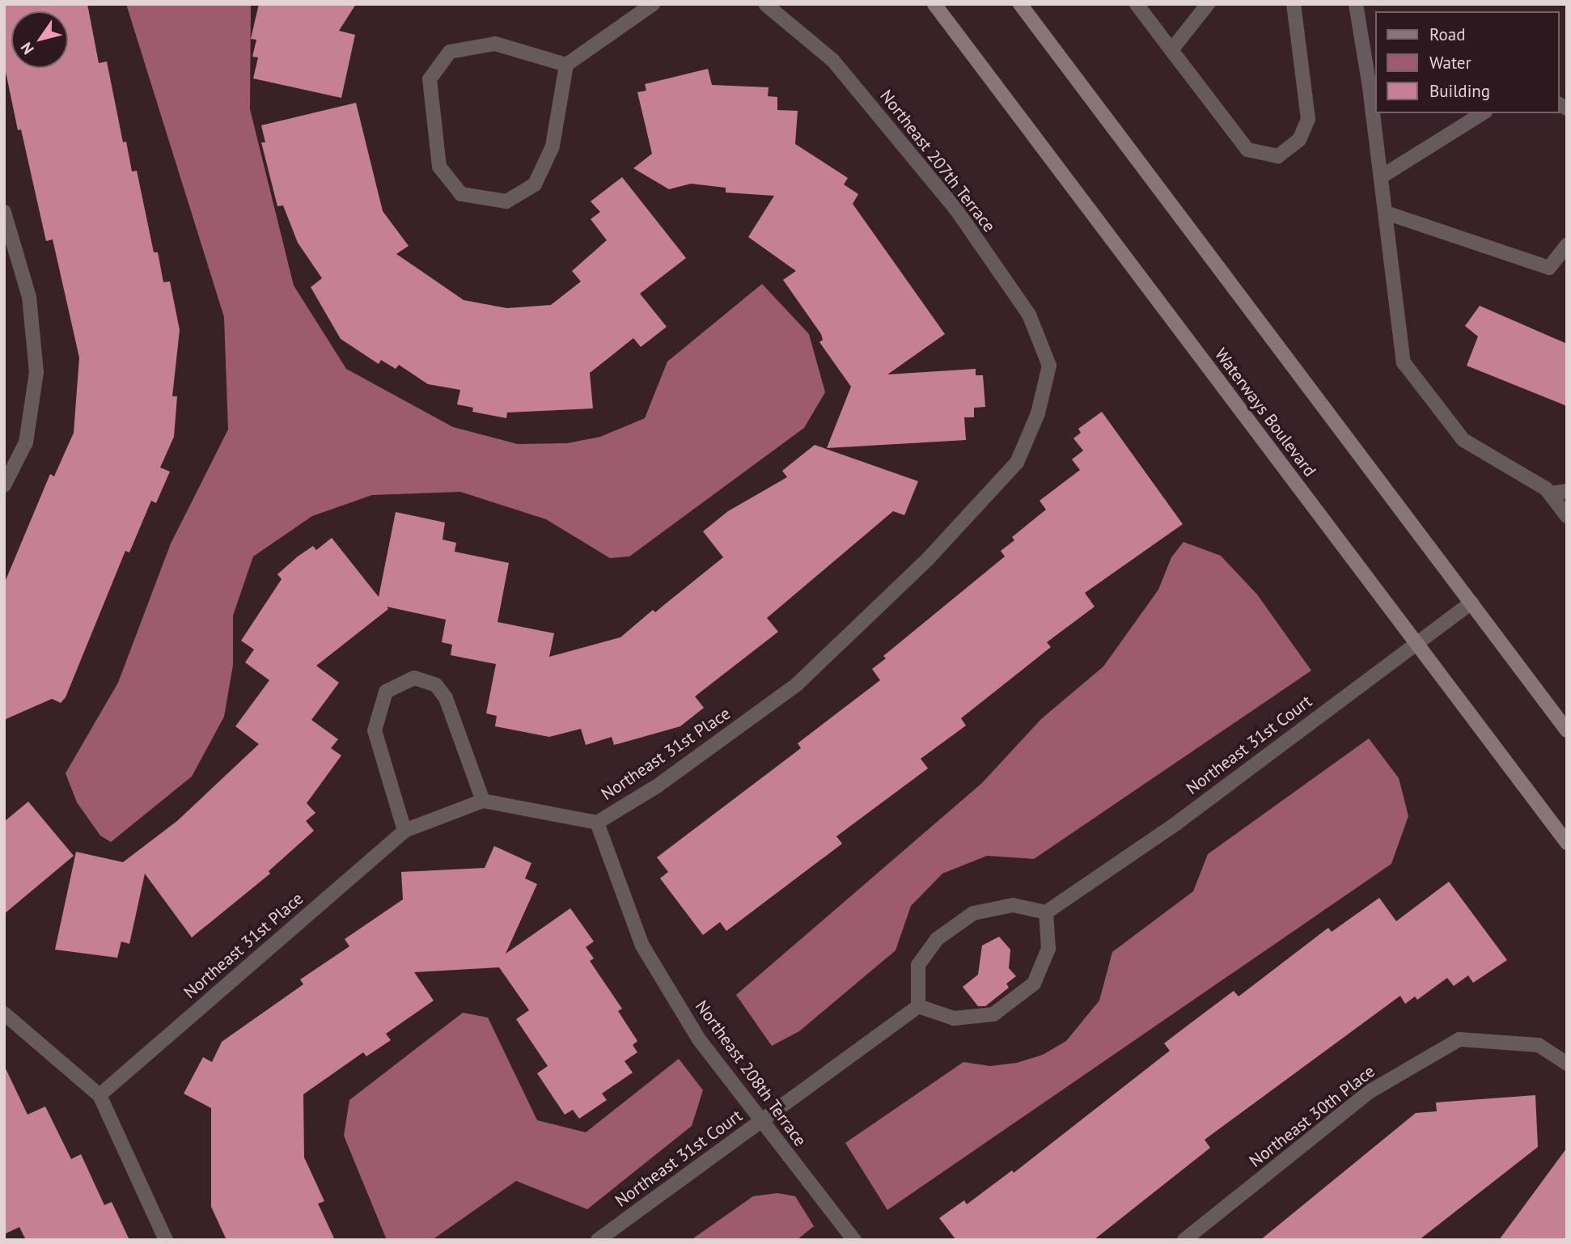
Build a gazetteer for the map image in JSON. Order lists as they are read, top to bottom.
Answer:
{
  "streets": {
    "street": [
      "Northeast 207th Terrace",
      "Waterways Boulevard",
      "Northeast 31st Court",
      "Northeast 31st Place",
      "Northeast 208th Terrace",
      "Northeast 30th Place"
    ]
  },
  "crossings": [
    ["Northeast 207th Terrace", "Northeast 31st Place"],
    ["Waterways Boulevard", "Northeast 31st Court"],
    ["Northeast 31st Court", "Northeast 208th Terrace"],
    ["Northeast 31st Place", "Northeast 208th Terrace"]
  ],
  "legend": ["Road", "Water", "Building"],
  "north": "bottom left"
}
